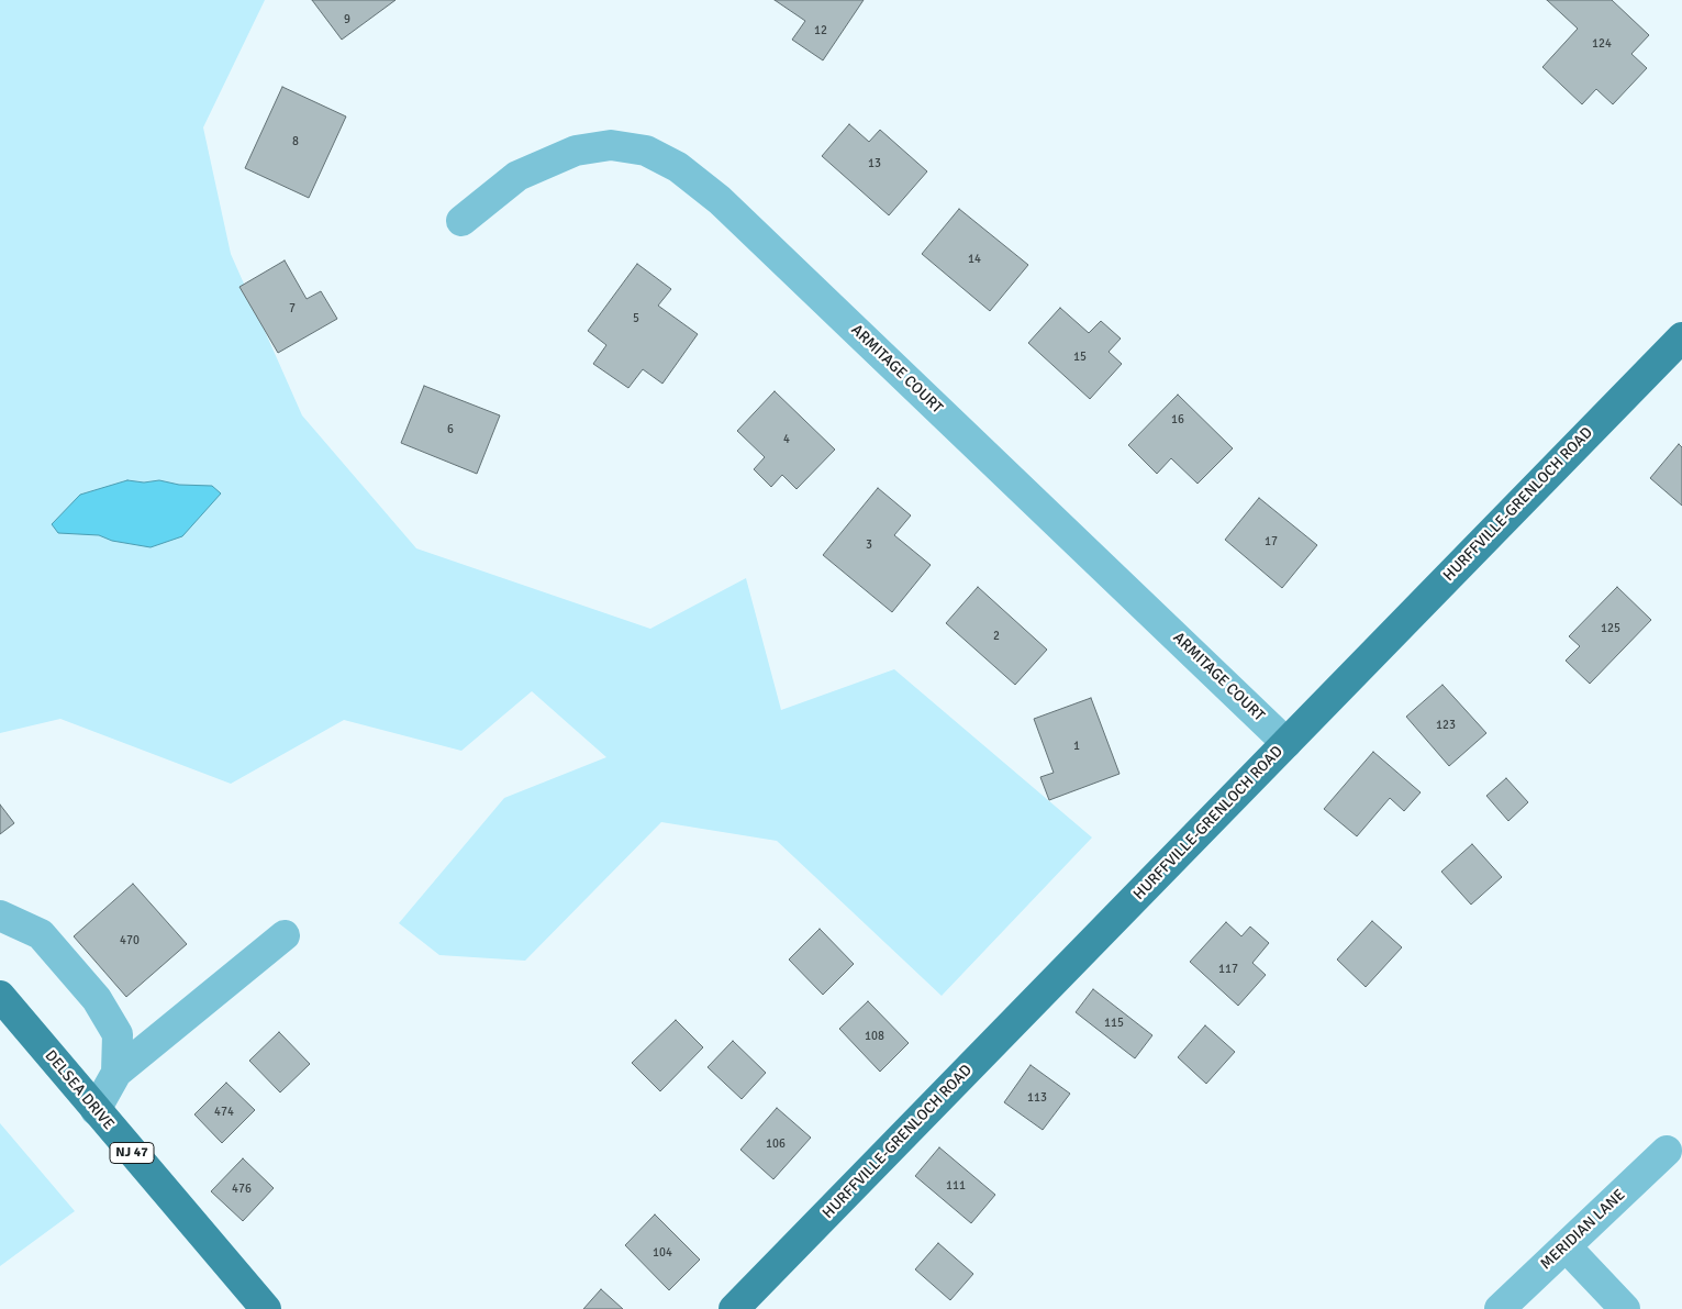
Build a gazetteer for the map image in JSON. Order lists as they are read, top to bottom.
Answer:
{
  "streets": {
    "main road": ["HURFFVILLE-GRENLOCH ROAD", "DELSEA DRIVE", "NJ 47"],
    "street": ["ARMITAGE COURT", "MERIDIAN LANE"]
  },
  "crossings": [
    ["ARMITAGE COURT", "HURFFVILLE-GRENLOCH ROAD"]
  ],
  "house_numbers": [
    "9",
    "12",
    "124",
    "8",
    "13",
    "14",
    "7",
    "5",
    "15",
    "16",
    "6",
    "4",
    "17",
    "3",
    "125",
    "2",
    "123",
    "1",
    "470",
    "117",
    "115",
    "108",
    "113",
    "474",
    "106",
    "111",
    "476",
    "104"
  ]
}
